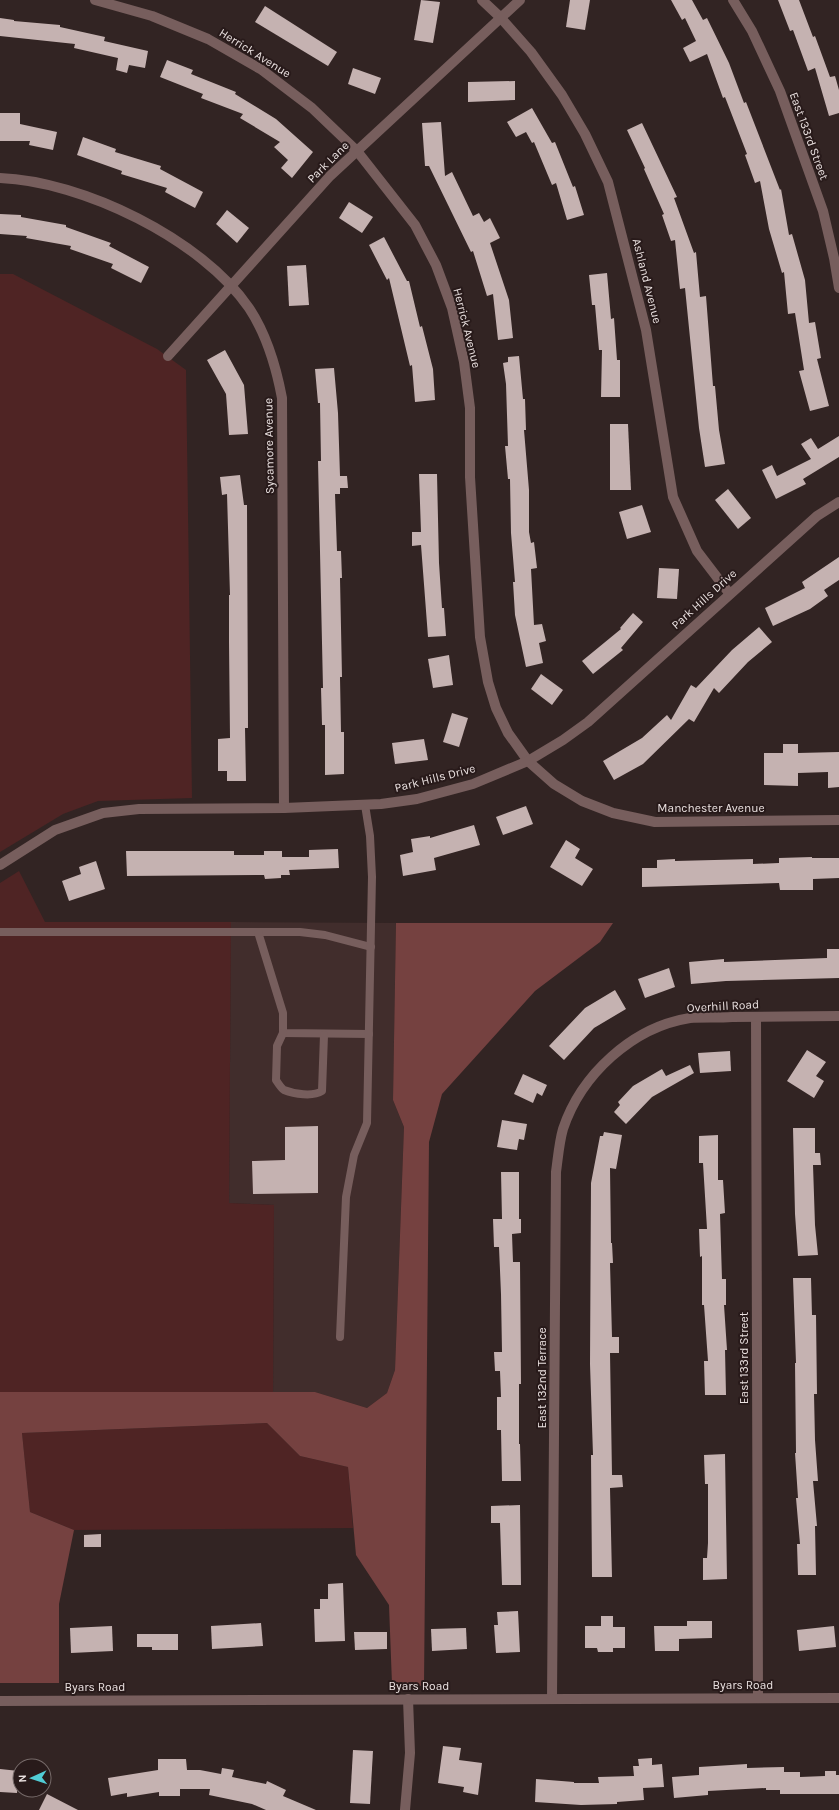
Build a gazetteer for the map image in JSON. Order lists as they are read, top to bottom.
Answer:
{
  "streets": {
    "street": [
      "Herrick Avenue",
      "East 133rd Street",
      "Park Lane",
      "Ashland Avenue",
      "Sycamore Avenue",
      "Park Hills Drive",
      "Manchester Avenue",
      "Overhill Road",
      "East 132nd Terrace",
      "Byars Road"
    ]
  },
  "crossings": [
    ["Herrick Avenue", "Park Lane"],
    ["Herrick Avenue", "Park Hills Drive"],
    ["Herrick Avenue", "Manchester Avenue"],
    ["East 133rd Street", "Overhill Road"],
    ["East 133rd Street", "Byars Road"],
    ["Park Lane", "Ashland Avenue"],
    ["Park Lane", "Sycamore Avenue"],
    ["Ashland Avenue", "Park Hills Drive"],
    ["Sycamore Avenue", "Park Hills Drive"],
    ["Park Hills Drive", "Manchester Avenue"],
    ["Overhill Road", "East 132nd Terrace"],
    ["East 132nd Terrace", "Byars Road"]
  ],
  "north": "left"
}
